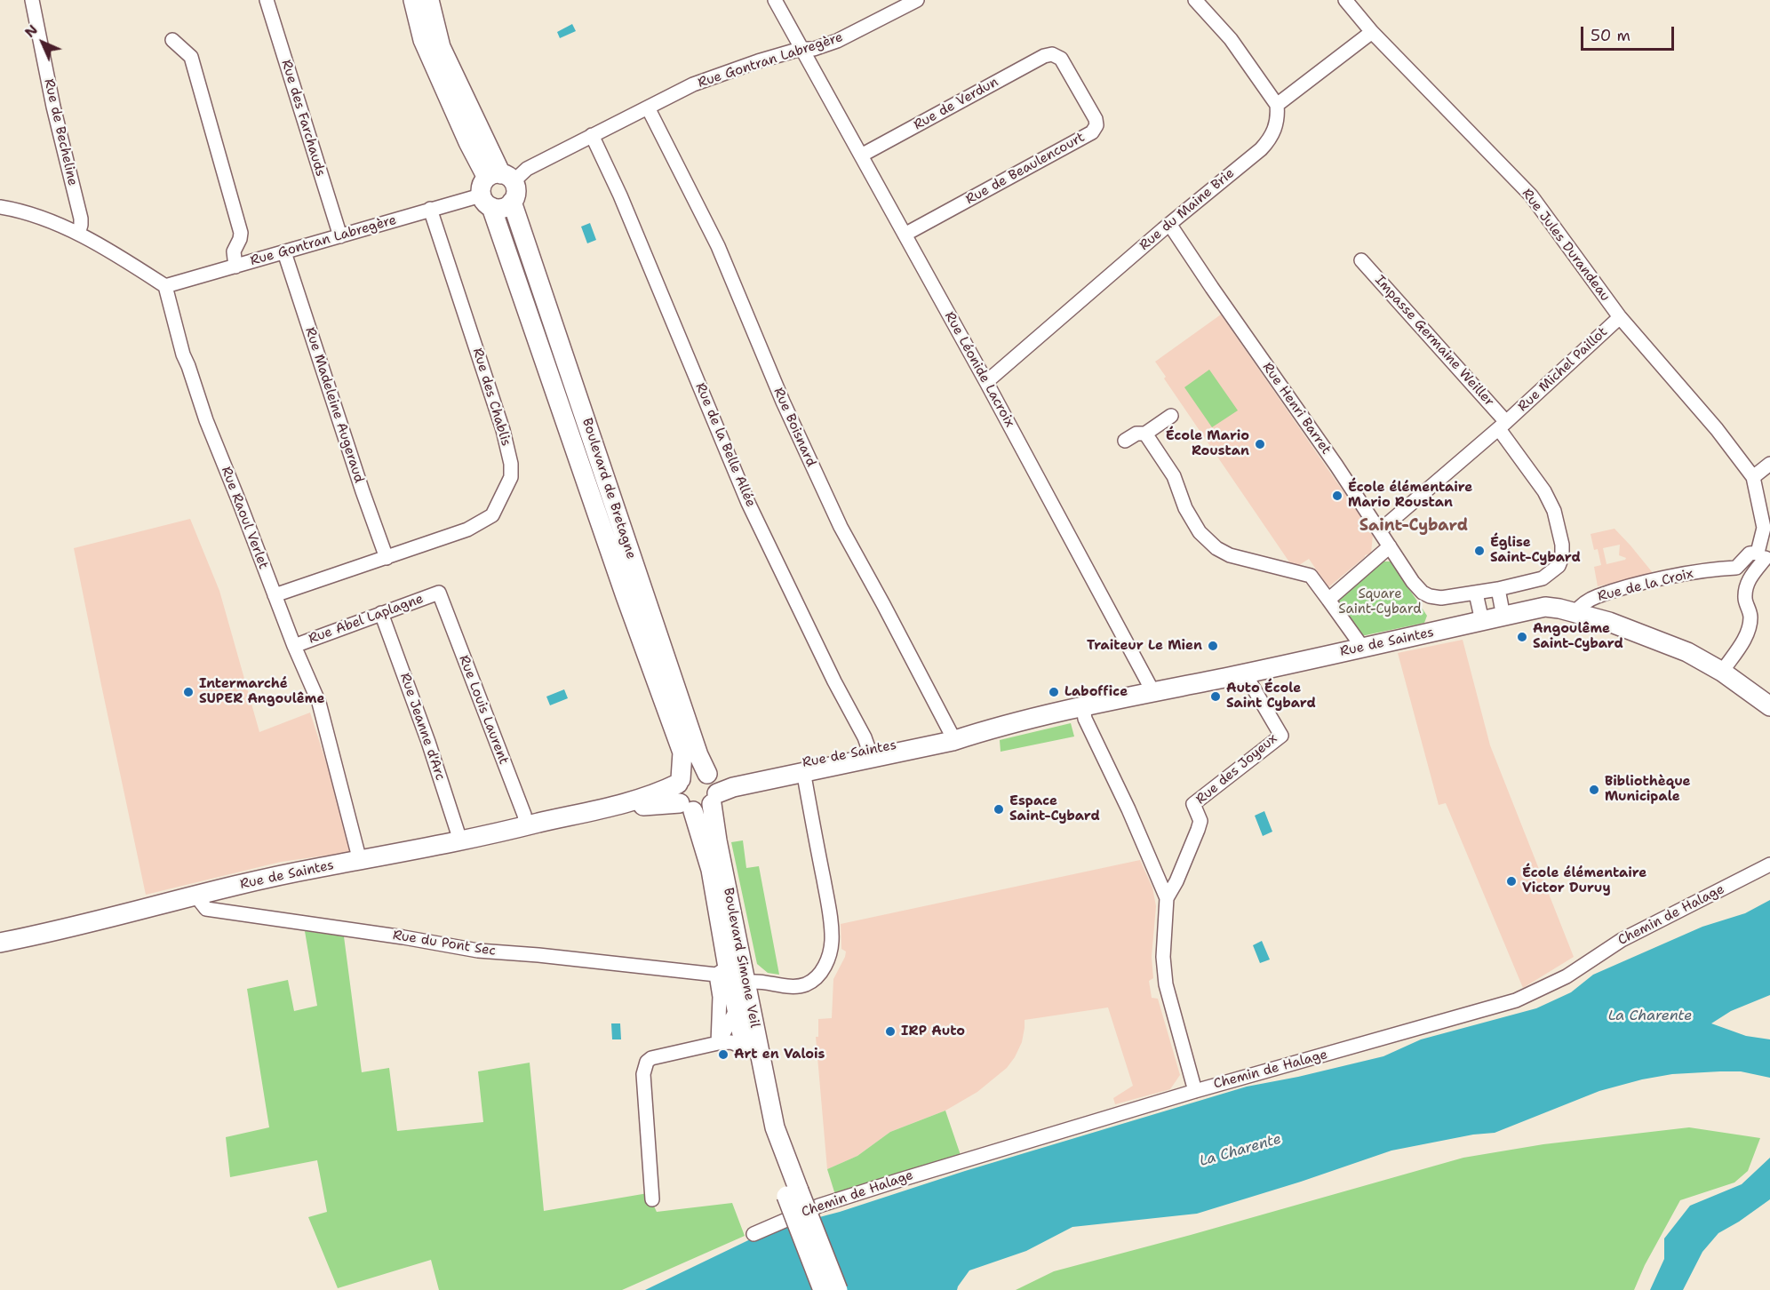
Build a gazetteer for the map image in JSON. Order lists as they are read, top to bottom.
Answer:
{
  "streets": {
    "main road": ["Boulevard de Bretagne", "Rue de Saintes", "Boulevard Simone Veil"],
    "street": [
      "Rue Gontran Labregère",
      "Rue de Verdun",
      "Rue des Farchauds",
      "Rue de Becheline",
      "Rue de Beaulencourt",
      "Rue du Maine Brie",
      "Rue Jules Durandeau",
      "Impasse Germaine Weiller",
      "Rue Léonide Lacroix",
      "Rue Michel Paillot",
      "Rue des Chablis",
      "Rue Madeleine Augeraud",
      "Rue Henri Barret",
      "Rue Boisnard",
      "Rue de la Belle Allée",
      "Rue Raoul Verlet",
      "Rue de la Croix",
      "Rue Abel Laplagne",
      "Rue Louis Laurent",
      "Rue Jeanne d'Arc",
      "Rue des Joyeux",
      "Chemin de Halage",
      "Rue du Pont Sec"
    ]
  },
  "crossings": [
    ["Rue Gontran Labregère", "Rue des Farchauds"],
    ["Rue Gontran Labregère", "Rue Léonide Lacroix"],
    ["Rue Gontran Labregère", "Rue des Chablis"],
    ["Rue Gontran Labregère", "Rue Madeleine Augeraud"],
    ["Rue Gontran Labregère", "Rue Boisnard"],
    ["Rue Gontran Labregère", "Rue de la Belle Allée"],
    ["Rue Gontran Labregère", "Boulevard de Bretagne"],
    ["Rue Gontran Labregère", "Rue Raoul Verlet"],
    ["Rue de Verdun", "Rue de Beaulencourt"],
    ["Rue de Verdun", "Rue Léonide Lacroix"],
    ["Rue de Beaulencourt", "Rue Léonide Lacroix"],
    ["Rue du Maine Brie", "Rue Léonide Lacroix"],
    ["Rue du Maine Brie", "Rue Henri Barret"],
    ["Rue Jules Durandeau", "Rue Michel Paillot"],
    ["Impasse Germaine Weiller", "Rue Michel Paillot"],
    ["Rue Léonide Lacroix", "Rue de Saintes"],
    ["Rue Michel Paillot", "Rue Henri Barret"],
    ["Rue des Chablis", "Rue Madeleine Augeraud"],
    ["Rue des Chablis", "Rue Raoul Verlet"],
    ["Rue Boisnard", "Rue de Saintes"],
    ["Rue de la Belle Allée", "Rue de Saintes"],
    ["Boulevard de Bretagne", "Rue de Saintes"],
    ["Boulevard de Bretagne", "Boulevard Simone Veil"],
    ["Rue Raoul Verlet", "Rue Abel Laplagne"],
    ["Rue Raoul Verlet", "Rue de Saintes"],
    ["Rue de la Croix", "Rue de Saintes"],
    ["Rue Abel Laplagne", "Rue Louis Laurent"],
    ["Rue Abel Laplagne", "Rue Jeanne d'Arc"],
    ["Rue de Saintes", "Rue Louis Laurent"],
    ["Rue de Saintes", "Rue Jeanne d'Arc"],
    ["Rue de Saintes", "Rue des Joyeux"],
    ["Rue de Saintes", "Rue du Pont Sec"],
    ["Rue de Saintes", "Boulevard Simone Veil"],
    ["Rue du Pont Sec", "Boulevard Simone Veil"]
  ],
  "districts": ["Saint-Cybard"],
  "water": ["La Charente"],
  "parks": ["Square Saint-Cybard"],
  "places": [
    "École Mario Roustan",
    "École élémentaire Mario Roustan",
    "Église Saint-Cybard",
    "Angoulême Saint-Cybard",
    "Traiteur Le Mien",
    "Intermarché SUPER Angoulême",
    "Laboffice",
    "Auto École Saint Cybard",
    "Bibliothèque Municipale",
    "Espace Saint-Cybard",
    "École élémentaire Victor Duruy",
    "IRP Auto",
    "Art en Valois"
  ],
  "scale_bar": "50 m",
  "north": "top left"
}
